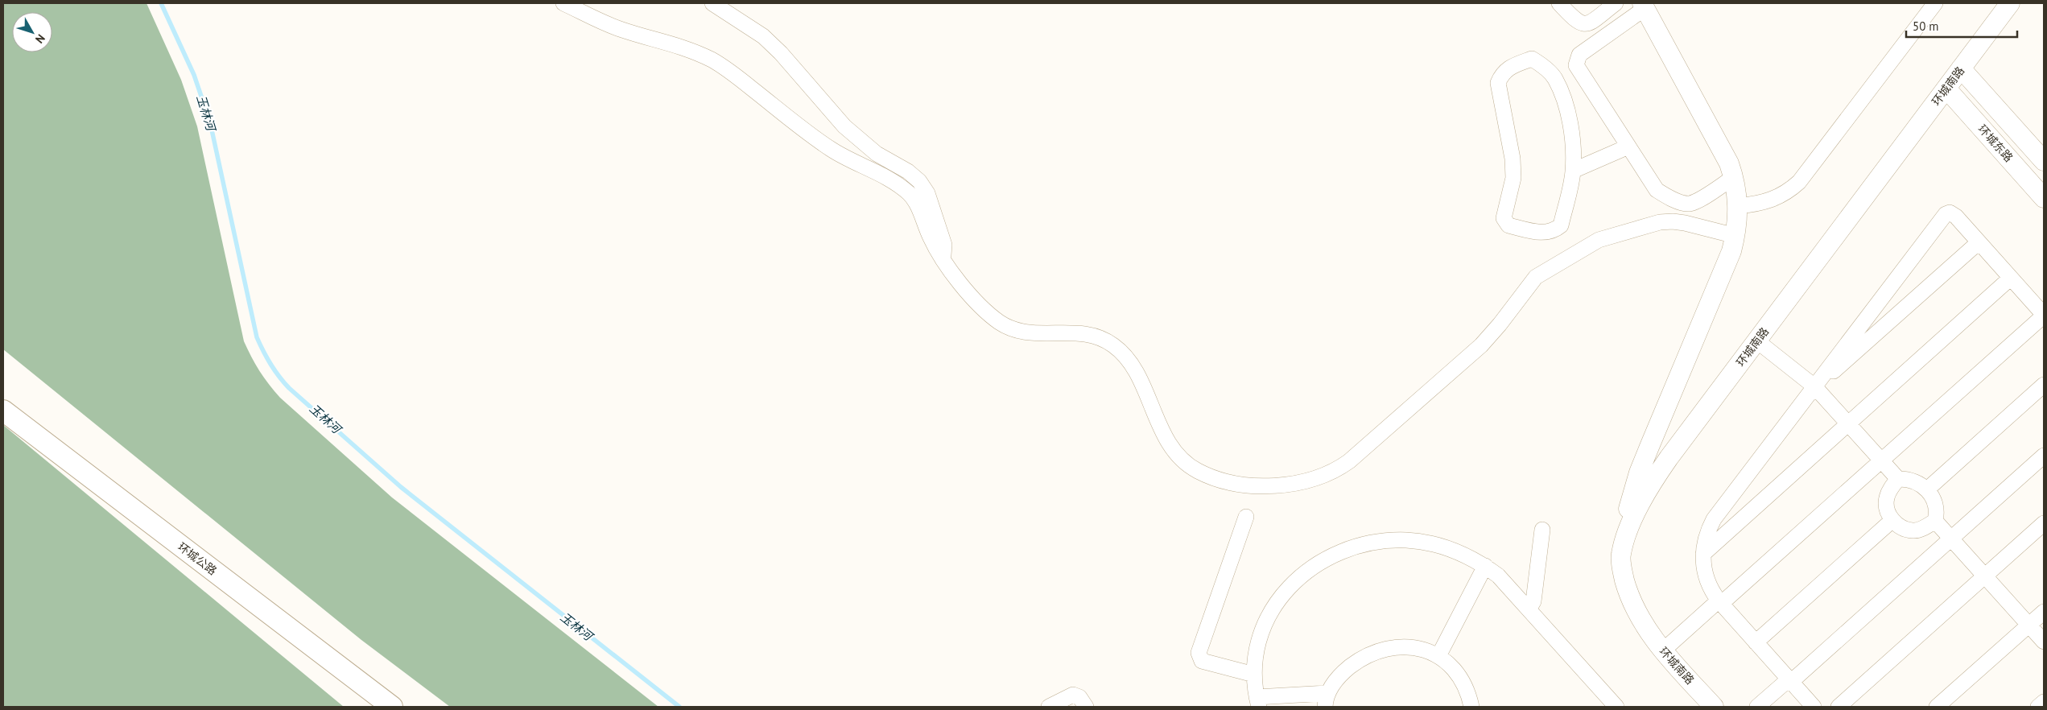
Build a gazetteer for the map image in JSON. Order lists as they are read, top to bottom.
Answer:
{
  "streets": {
    "highway": ["环城公路"],
    "main road": ["环城南路", "环城东路"]
  },
  "crossings": [
    ["环城南路", "环城东路"]
  ],
  "water": ["玉林河"],
  "scale_bar": "50 m",
  "north": "bottom right"
}
